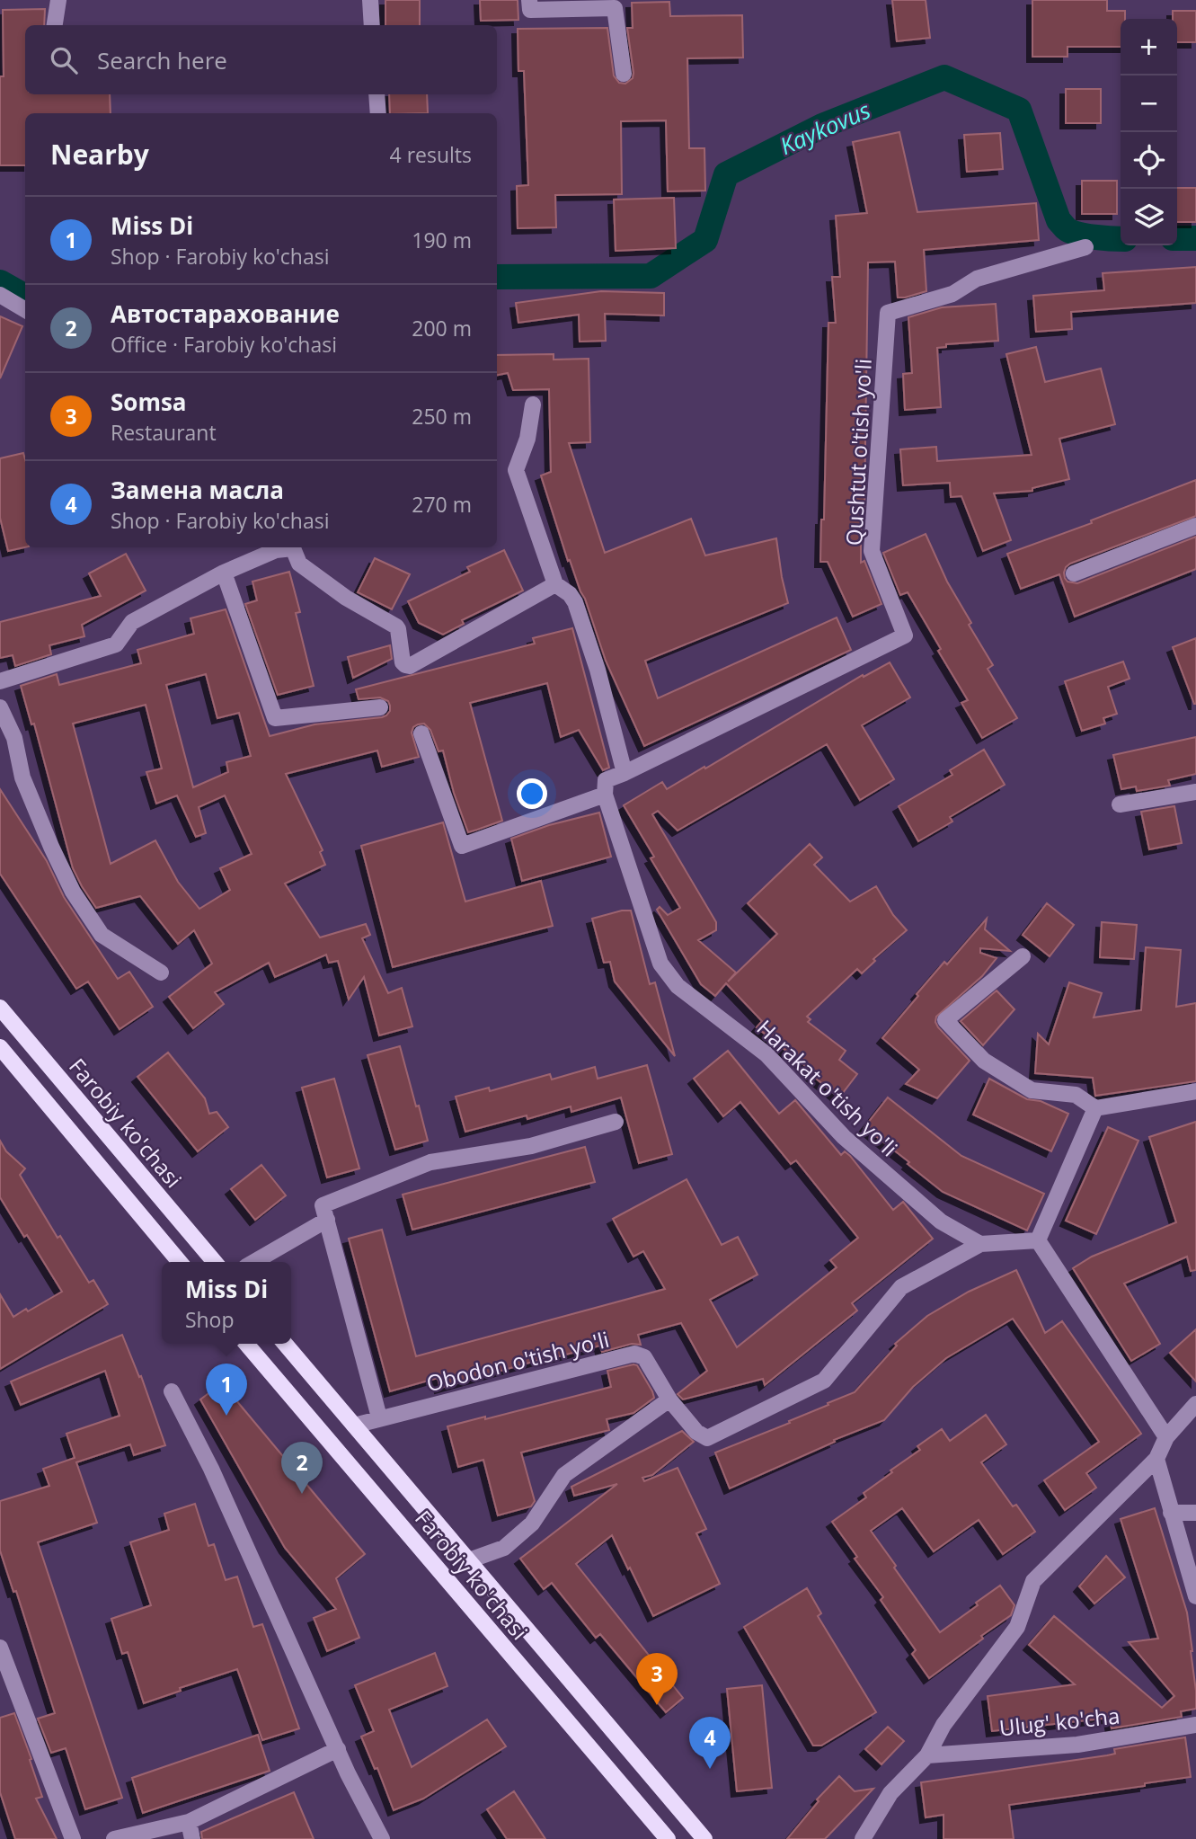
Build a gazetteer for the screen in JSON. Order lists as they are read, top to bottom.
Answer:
{
  "streets": {
    "main road": ["Farobiy ko'chasi"],
    "street": [
      "Qushtut o'tish yo'li",
      "Harakat o'tish yo'li",
      "Obodon o'tish yo'li",
      "Ulug' ko'cha"
    ]
  },
  "crossings": [
    ["Harakat o'tish yo'li", "Obodon o'tish yo'li"],
    ["Farobiy ko'chasi", "Obodon o'tish yo'li"]
  ],
  "water": ["Kaykovus"],
  "page": {
    "map_buttons": ["+", "−"],
    "search": "Search here",
    "heading": ["Nearby", "4 results"],
    "list": [
      {
        "mark": "1",
        "name": "Miss Di",
        "note": "Shop · Farobiy ko'chasi",
        "value": "190 m"
      },
      {
        "mark": "2",
        "name": "Автостарахование",
        "note": "Office · Farobiy ko'chasi",
        "value": "200 m"
      },
      {
        "mark": "3",
        "name": "Somsa",
        "note": "Restaurant",
        "value": "250 m"
      },
      {
        "mark": "4",
        "name": "Замена масла",
        "note": "Shop · Farobiy ko'chasi",
        "value": "270 m"
      }
    ],
    "popup": ["Miss Di", "Shop"],
    "pins": [
      "1",
      "2",
      "3",
      "4"
    ]
  }
}
